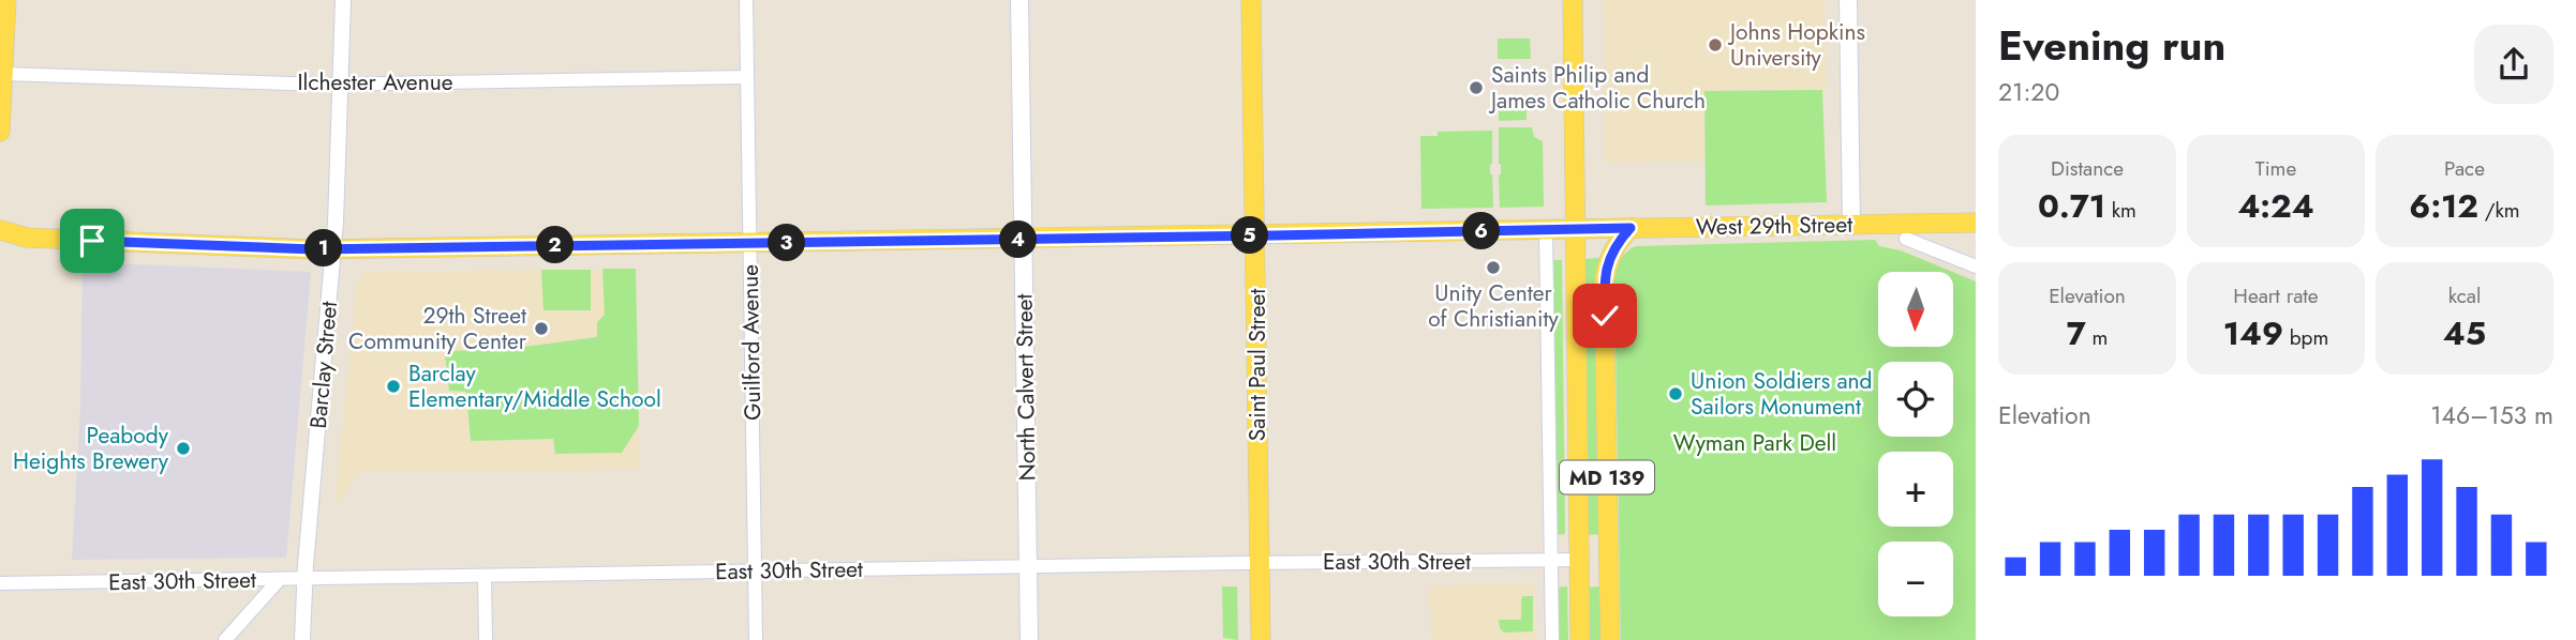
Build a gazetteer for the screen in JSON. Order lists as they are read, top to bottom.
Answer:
{
  "streets": {
    "main road": [
      "West 29th Street",
      "Saint Paul Street",
      "North Calvert Street",
      "MD 139"
    ],
    "street": [
      "Ilchester Avenue",
      "Guilford Avenue",
      "Barclay Street",
      "East 30th Street"
    ]
  },
  "crossings": [
    ["Ilchester Avenue", "Guilford Avenue"],
    ["Ilchester Avenue", "Barclay Street"],
    ["West 29th Street", "Guilford Avenue"],
    ["West 29th Street", "Barclay Street"],
    ["West 29th Street", "Saint Paul Street"],
    ["West 29th Street", "North Calvert Street"],
    ["West 29th Street", "MD 139"],
    ["Guilford Avenue", "East 30th Street"],
    ["Barclay Street", "East 30th Street"],
    ["Saint Paul Street", "East 30th Street"],
    ["North Calvert Street", "East 30th Street"],
    ["MD 139", "East 30th Street"]
  ],
  "parks": ["Wyman Park Dell"],
  "places": [
    "Johns Hopkins University",
    "Saints Philip and James Catholic Church",
    "Unity Center of Christianity",
    "29th Street Community Center",
    "Barclay Elementary/Middle School",
    "Union Soldiers and Sailors Monument",
    "Peabody Heights Brewery"
  ],
  "north": "bottom",
  "page": {
    "heading": ["Evening run", "21:20"],
    "stats": [
      ["Distance", "0.71 km"],
      ["Time", "4:24"],
      ["Pace", "6:12 /km"],
      ["Elevation", "7 m"],
      ["Heart rate", "149 bpm"],
      ["kcal", "45"]
    ],
    "pins": [
      "6",
      "5",
      "4",
      "3",
      "2",
      "1"
    ],
    "map_buttons": ["+", "−"],
    "chart": ["Elevation", "146–153 m"]
  }
}
